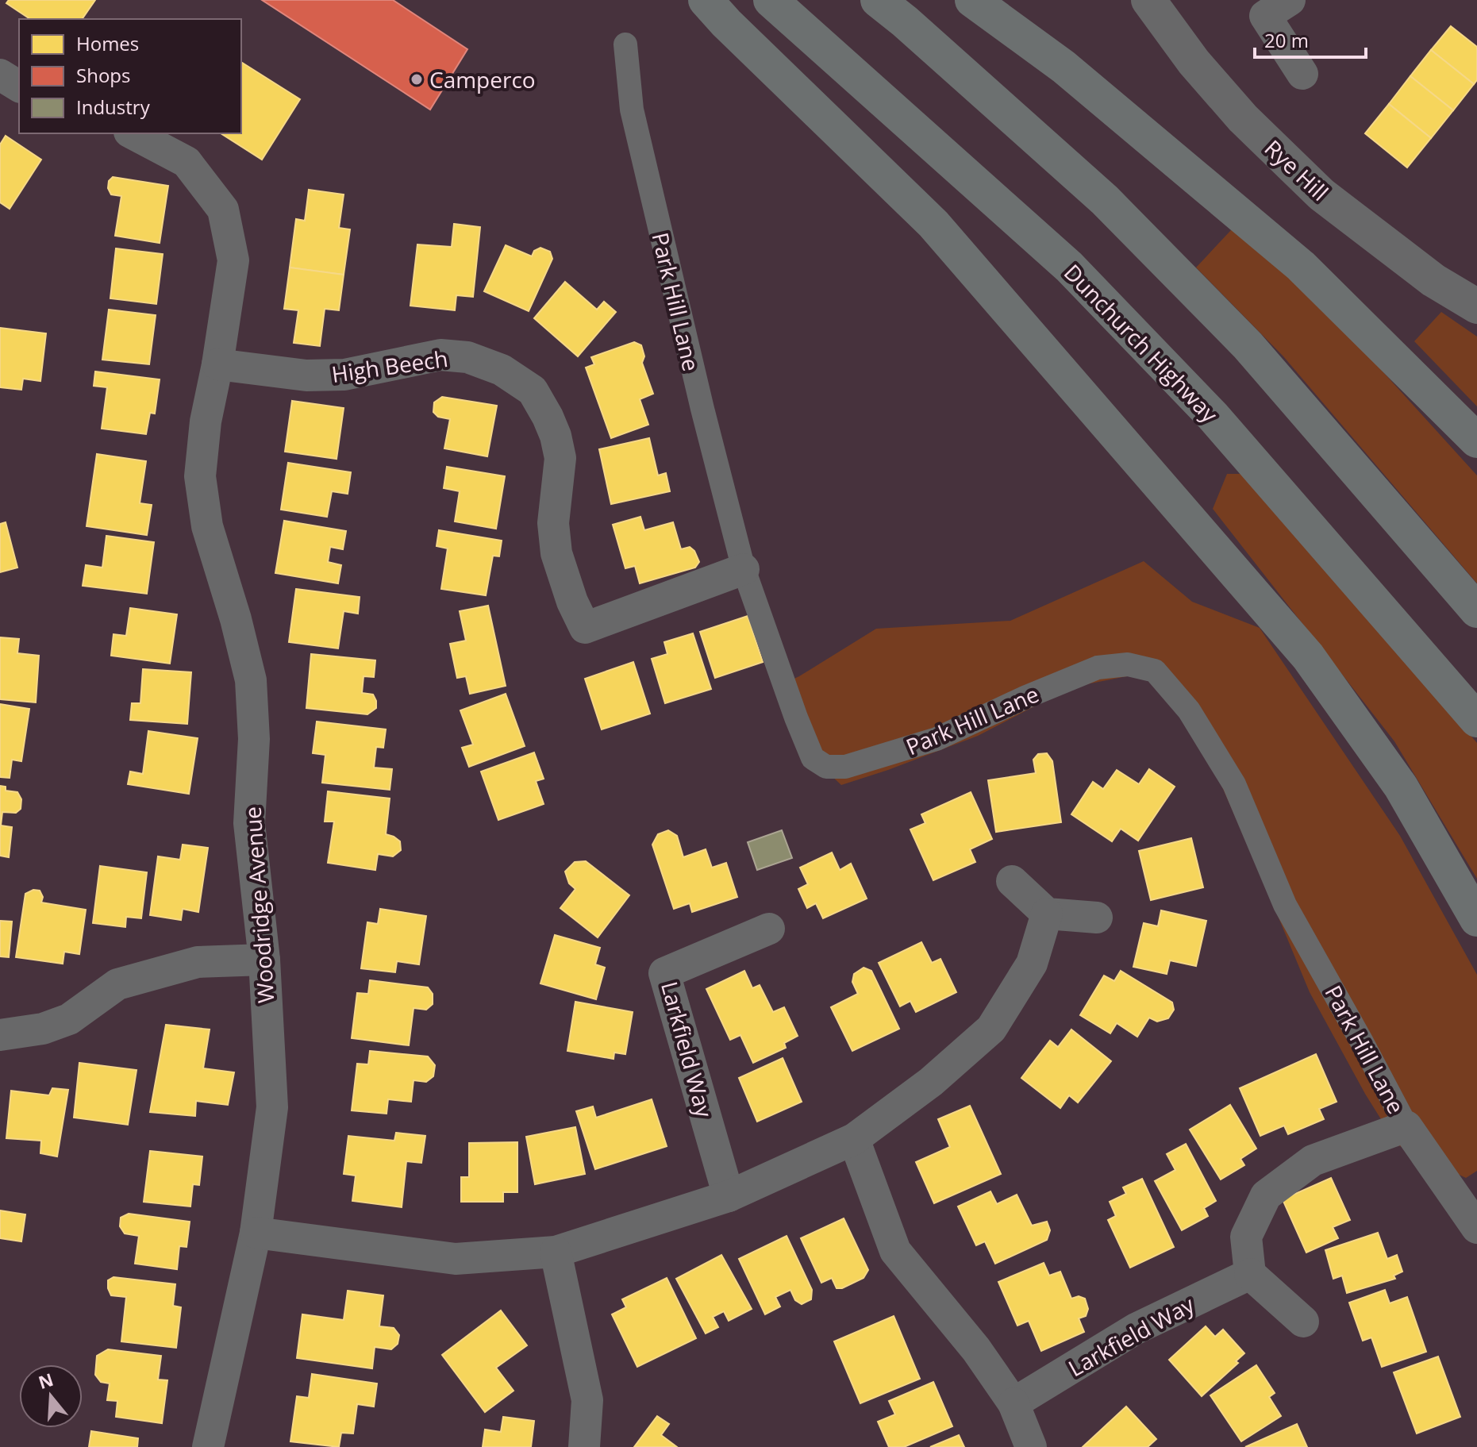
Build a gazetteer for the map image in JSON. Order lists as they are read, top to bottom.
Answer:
{
  "streets": {
    "highway": ["Dunchurch Highway"],
    "street": [
      "Rye Hill",
      "Park Hill Lane",
      "High Beech",
      "Woodridge Avenue",
      "Larkfield Way"
    ]
  },
  "crossings": [
    ["Park Hill Lane", "High Beech"],
    ["High Beech", "Woodridge Avenue"]
  ],
  "places": ["Camperco"],
  "legend": ["Homes", "Shops", "Industry"],
  "scale_bar": "20 m",
  "north": "top"
}
